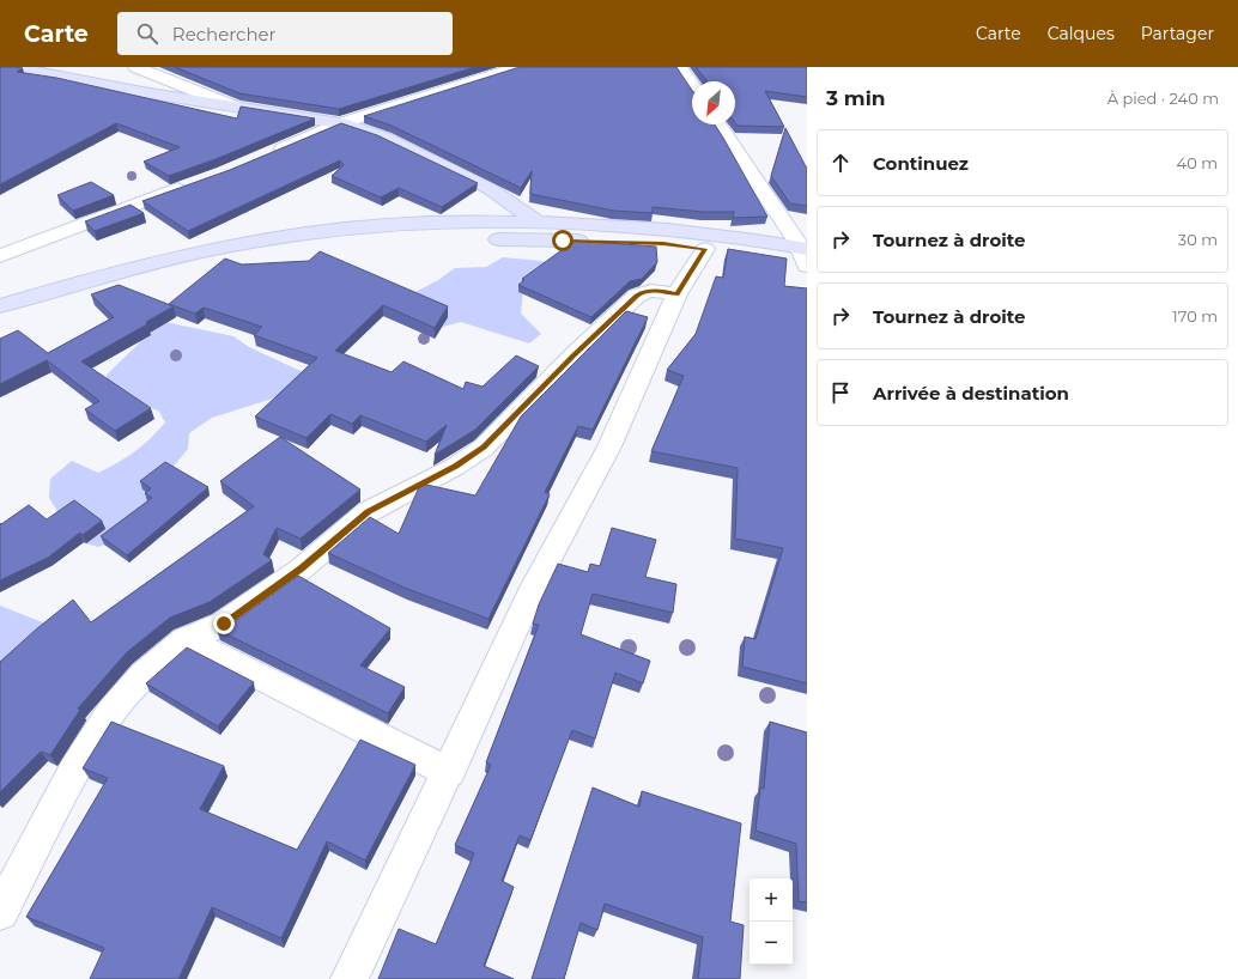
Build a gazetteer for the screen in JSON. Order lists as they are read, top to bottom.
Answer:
{
  "north": "bottom left",
  "page": {
    "header": "Carte",
    "search": "Rechercher",
    "nav": ["Carte", "Calques", "Partager"],
    "heading": ["3 min", "À pied · 240 m"],
    "list": [
      ["Continuez", "40 m"],
      ["Tournez à droite", "30 m"],
      ["Tournez à droite", "170 m"],
      "Arrivée à destination"
    ],
    "map_buttons": ["+", "−"]
  }
}
